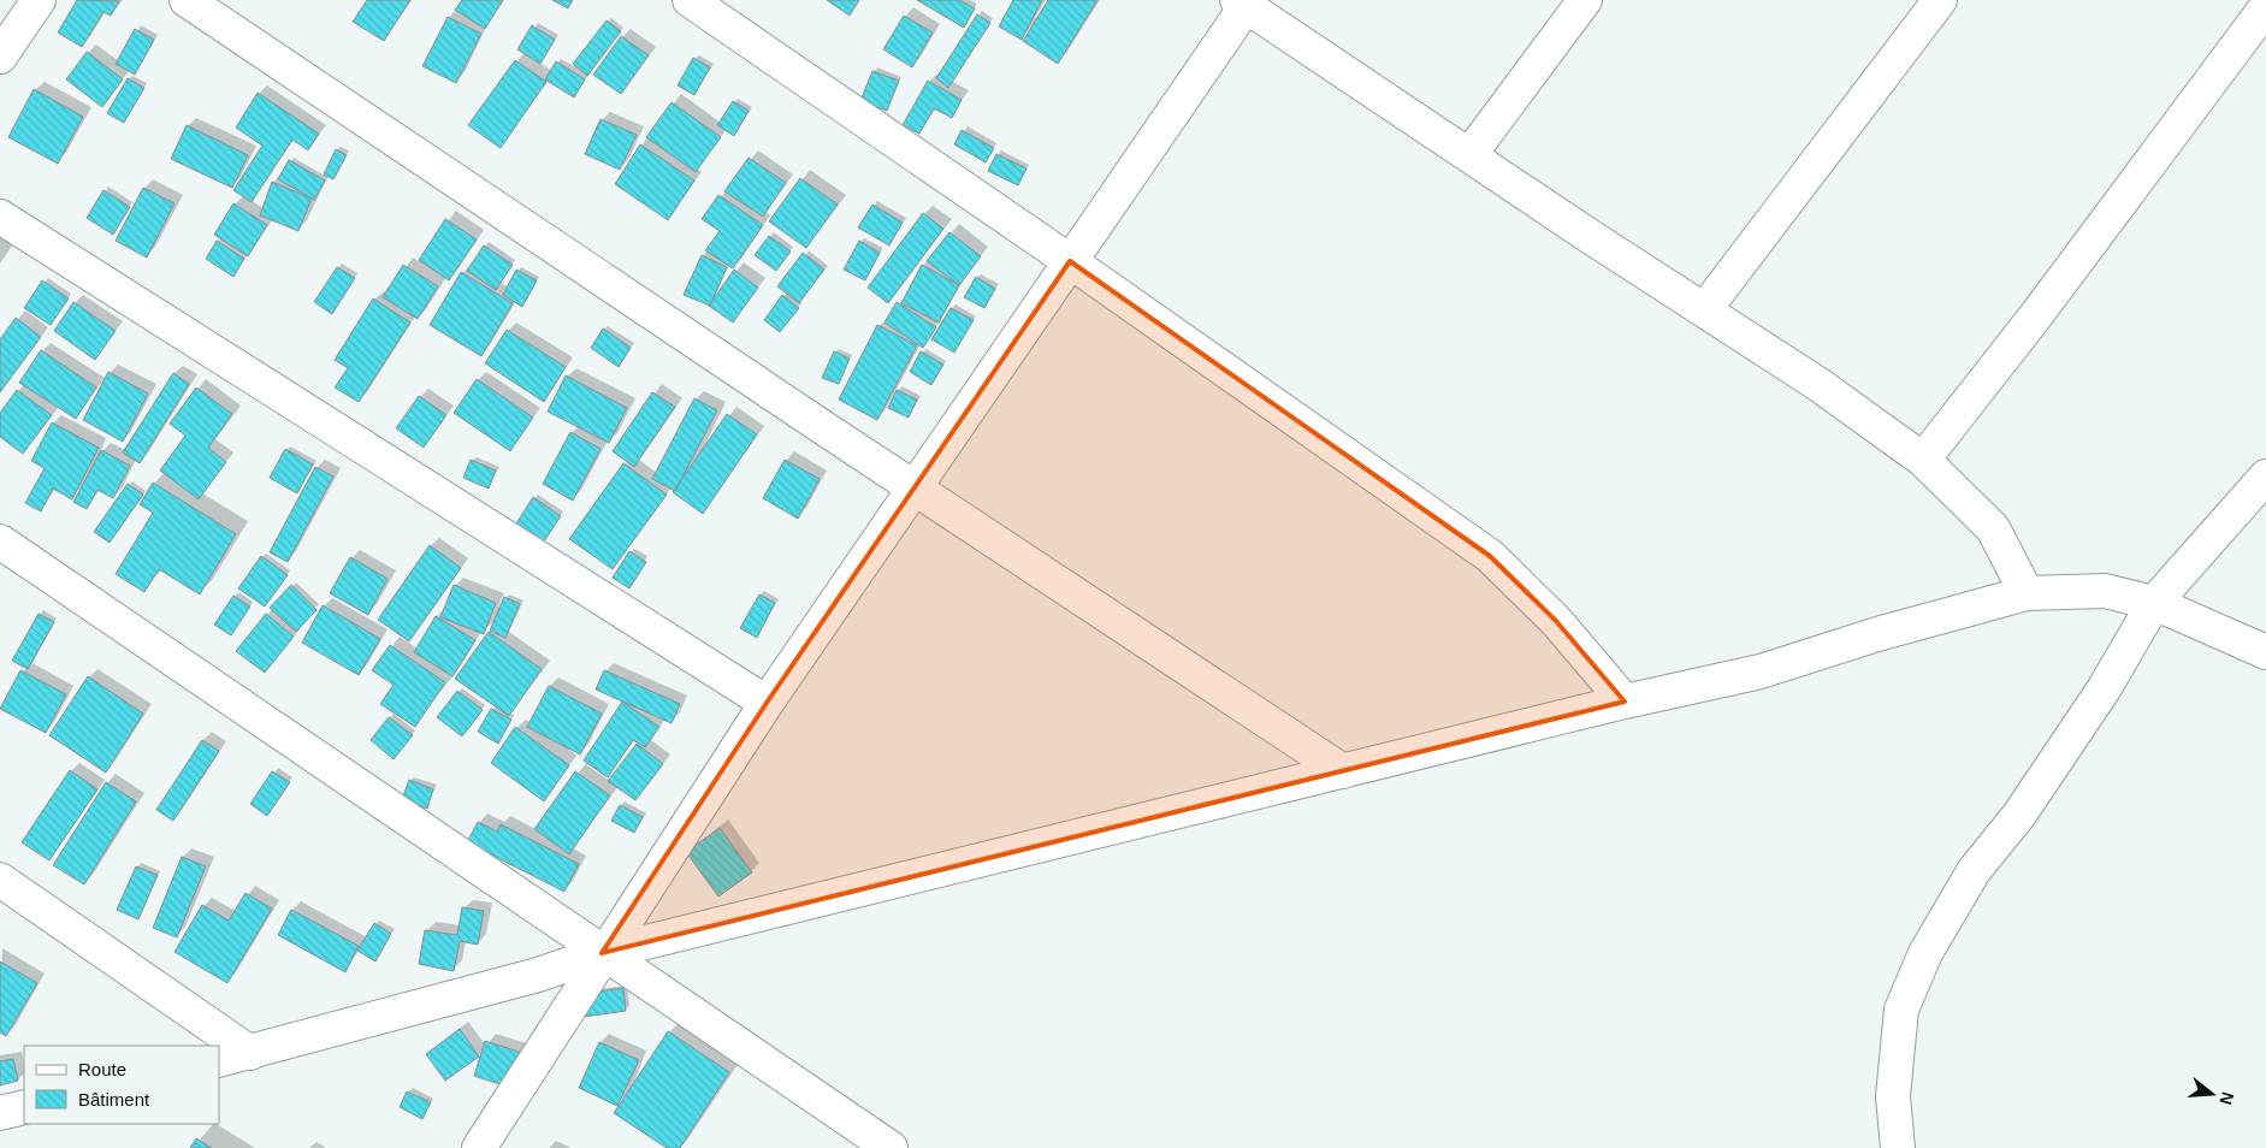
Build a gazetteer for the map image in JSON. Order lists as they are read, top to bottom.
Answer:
{
  "legend": ["Route", "Bâtiment"],
  "north": "right"
}
